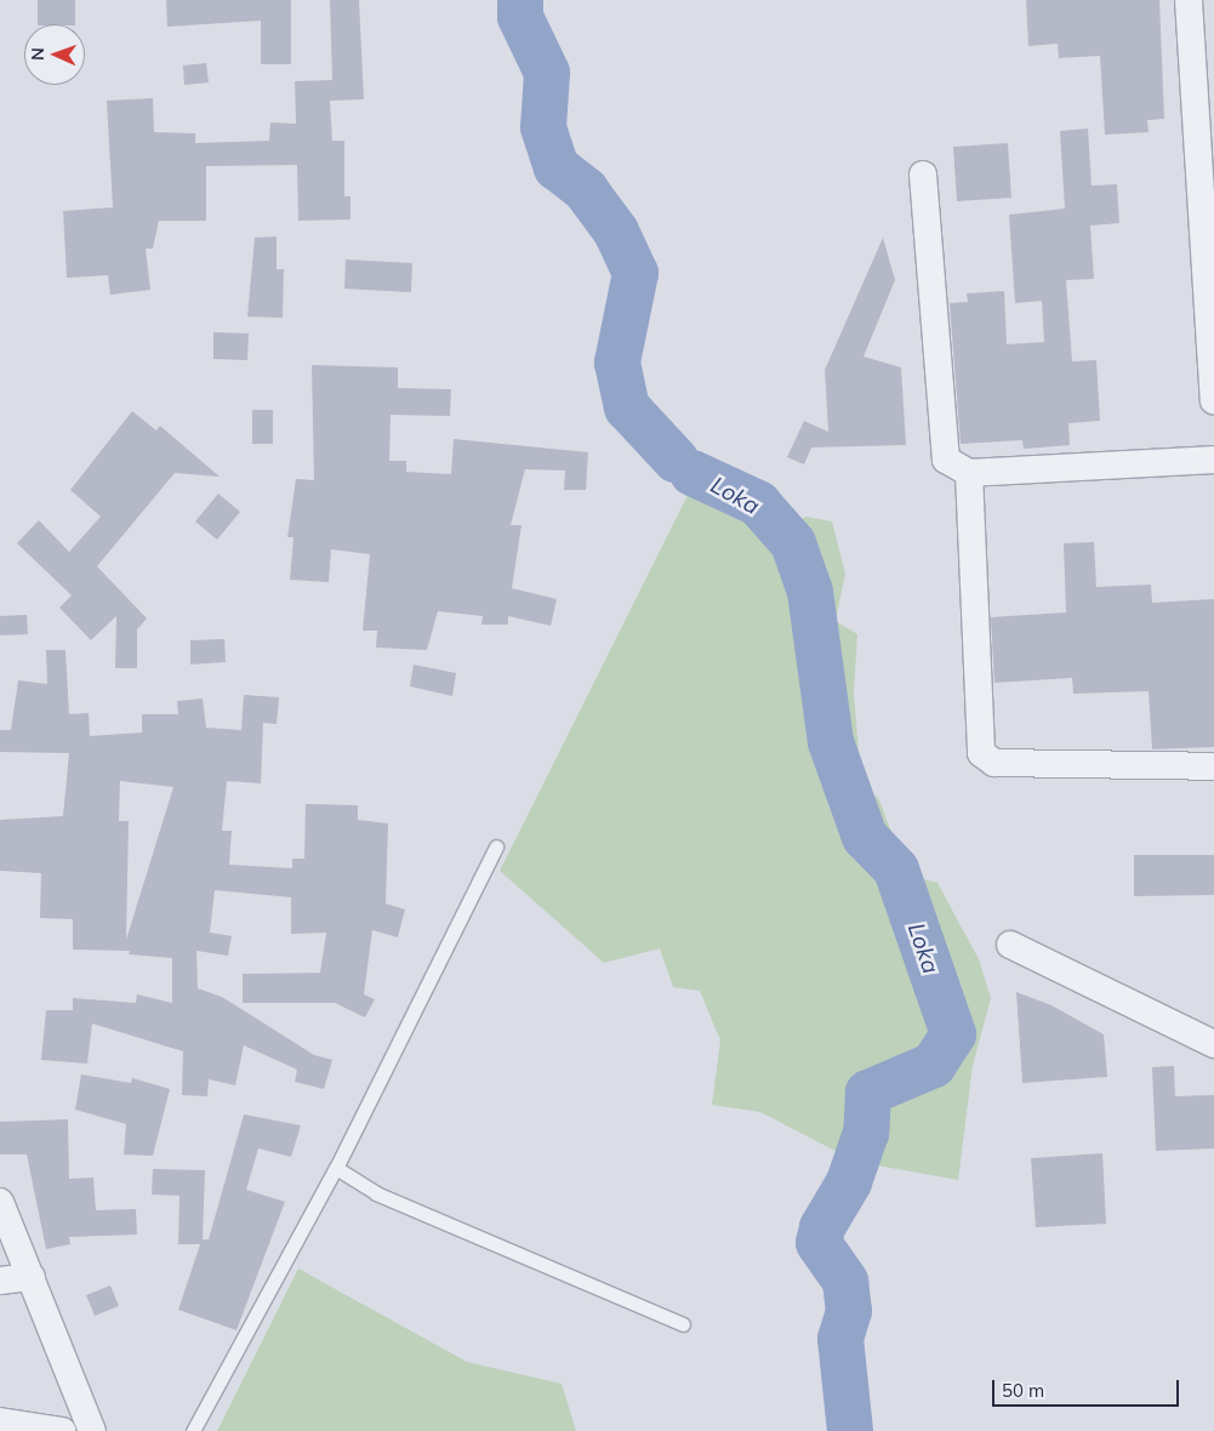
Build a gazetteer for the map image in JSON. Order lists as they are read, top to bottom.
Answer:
{
  "water": ["Loka"],
  "scale_bar": "50 m",
  "north": "left"
}
